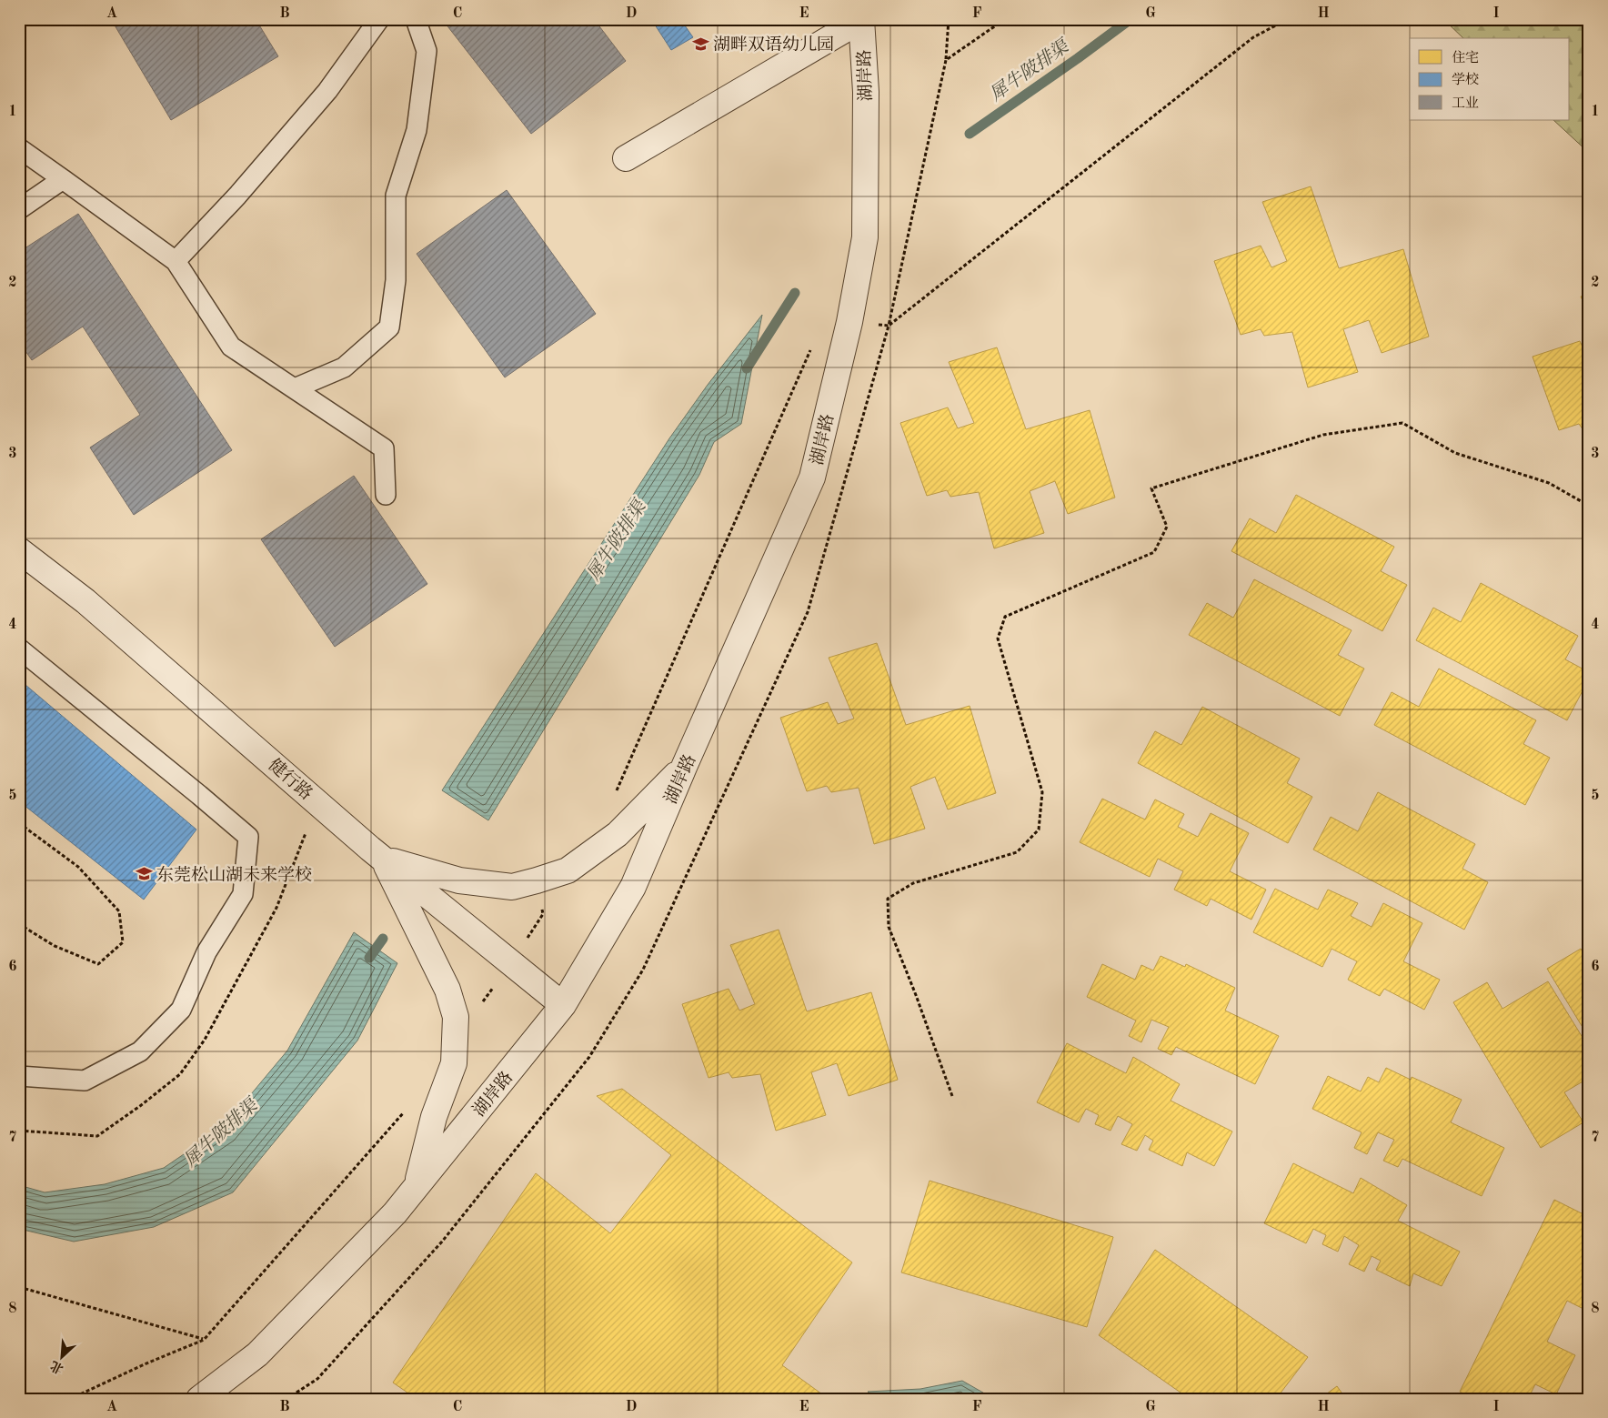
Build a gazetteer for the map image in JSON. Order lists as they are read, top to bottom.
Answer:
{
  "streets": {
    "street": ["湖岸路", "健行路"]
  },
  "crossings": [
    ["湖岸路", "健行路"]
  ],
  "water": ["犀牛陂排渠"],
  "places": {
    "school or university": ["湖畔双语幼儿园", "东莞松山湖未来学校"]
  },
  "legend": ["住宅", "学校", "工业"],
  "north": "bottom left",
  "grid": {
    "columns": [
      "A",
      "B",
      "C",
      "D",
      "E",
      "F",
      "G",
      "H",
      "I"
    ],
    "rows": [
      "1",
      "2",
      "3",
      "4",
      "5",
      "6",
      "7",
      "8"
    ]
  }
}
